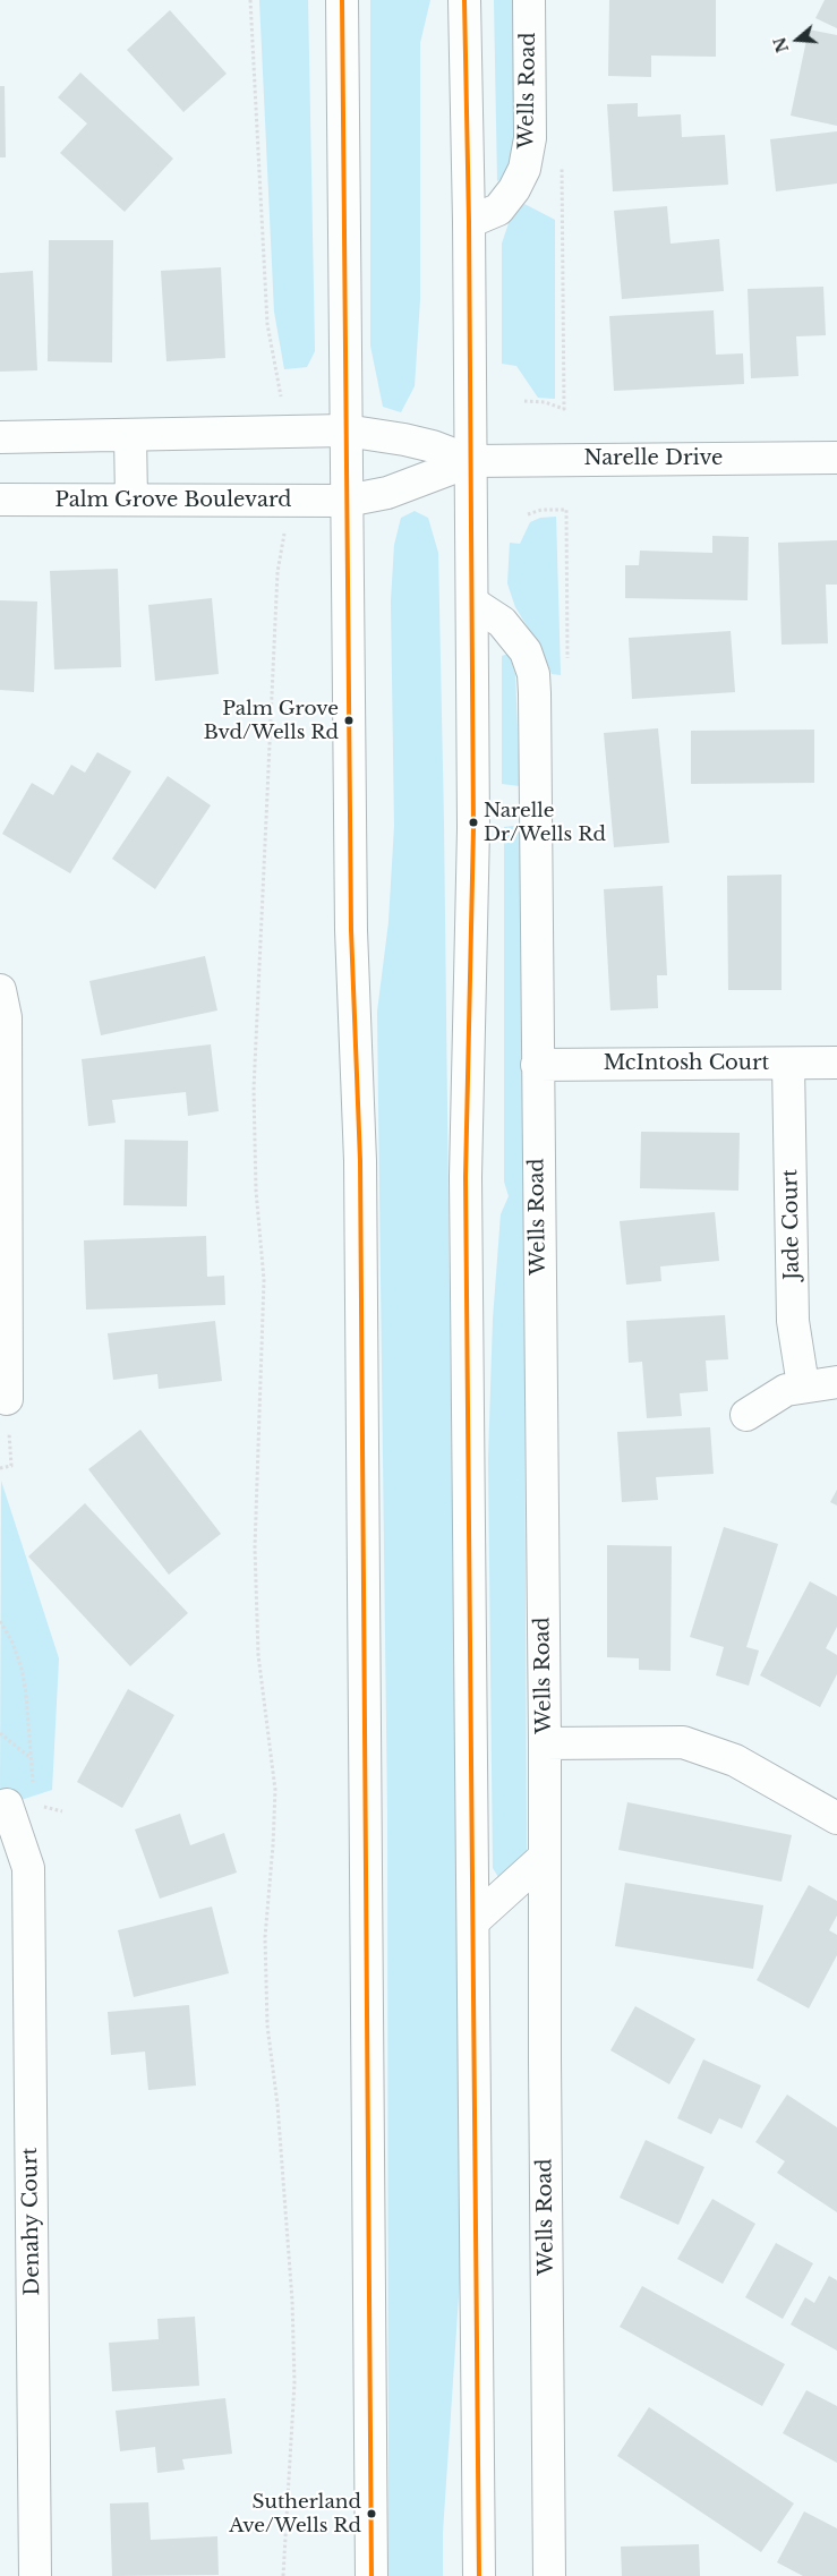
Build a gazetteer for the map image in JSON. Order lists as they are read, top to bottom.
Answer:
{
  "streets": {
    "street": [
      "Wells Road",
      "Narelle Drive",
      "Palm Grove Boulevard",
      "McIntosh Court",
      "Jade Court",
      "Denahy Court"
    ]
  },
  "crossings": [
    ["Wells Road", "McIntosh Court"],
    ["Narelle Drive", "Palm Grove Boulevard"],
    ["McIntosh Court", "Jade Court"]
  ],
  "places": ["Palm Grove Bvd/Wells Rd", "Narelle Dr/Wells Rd", "Sutherland Ave/Wells Rd"],
  "north": "left"
}
